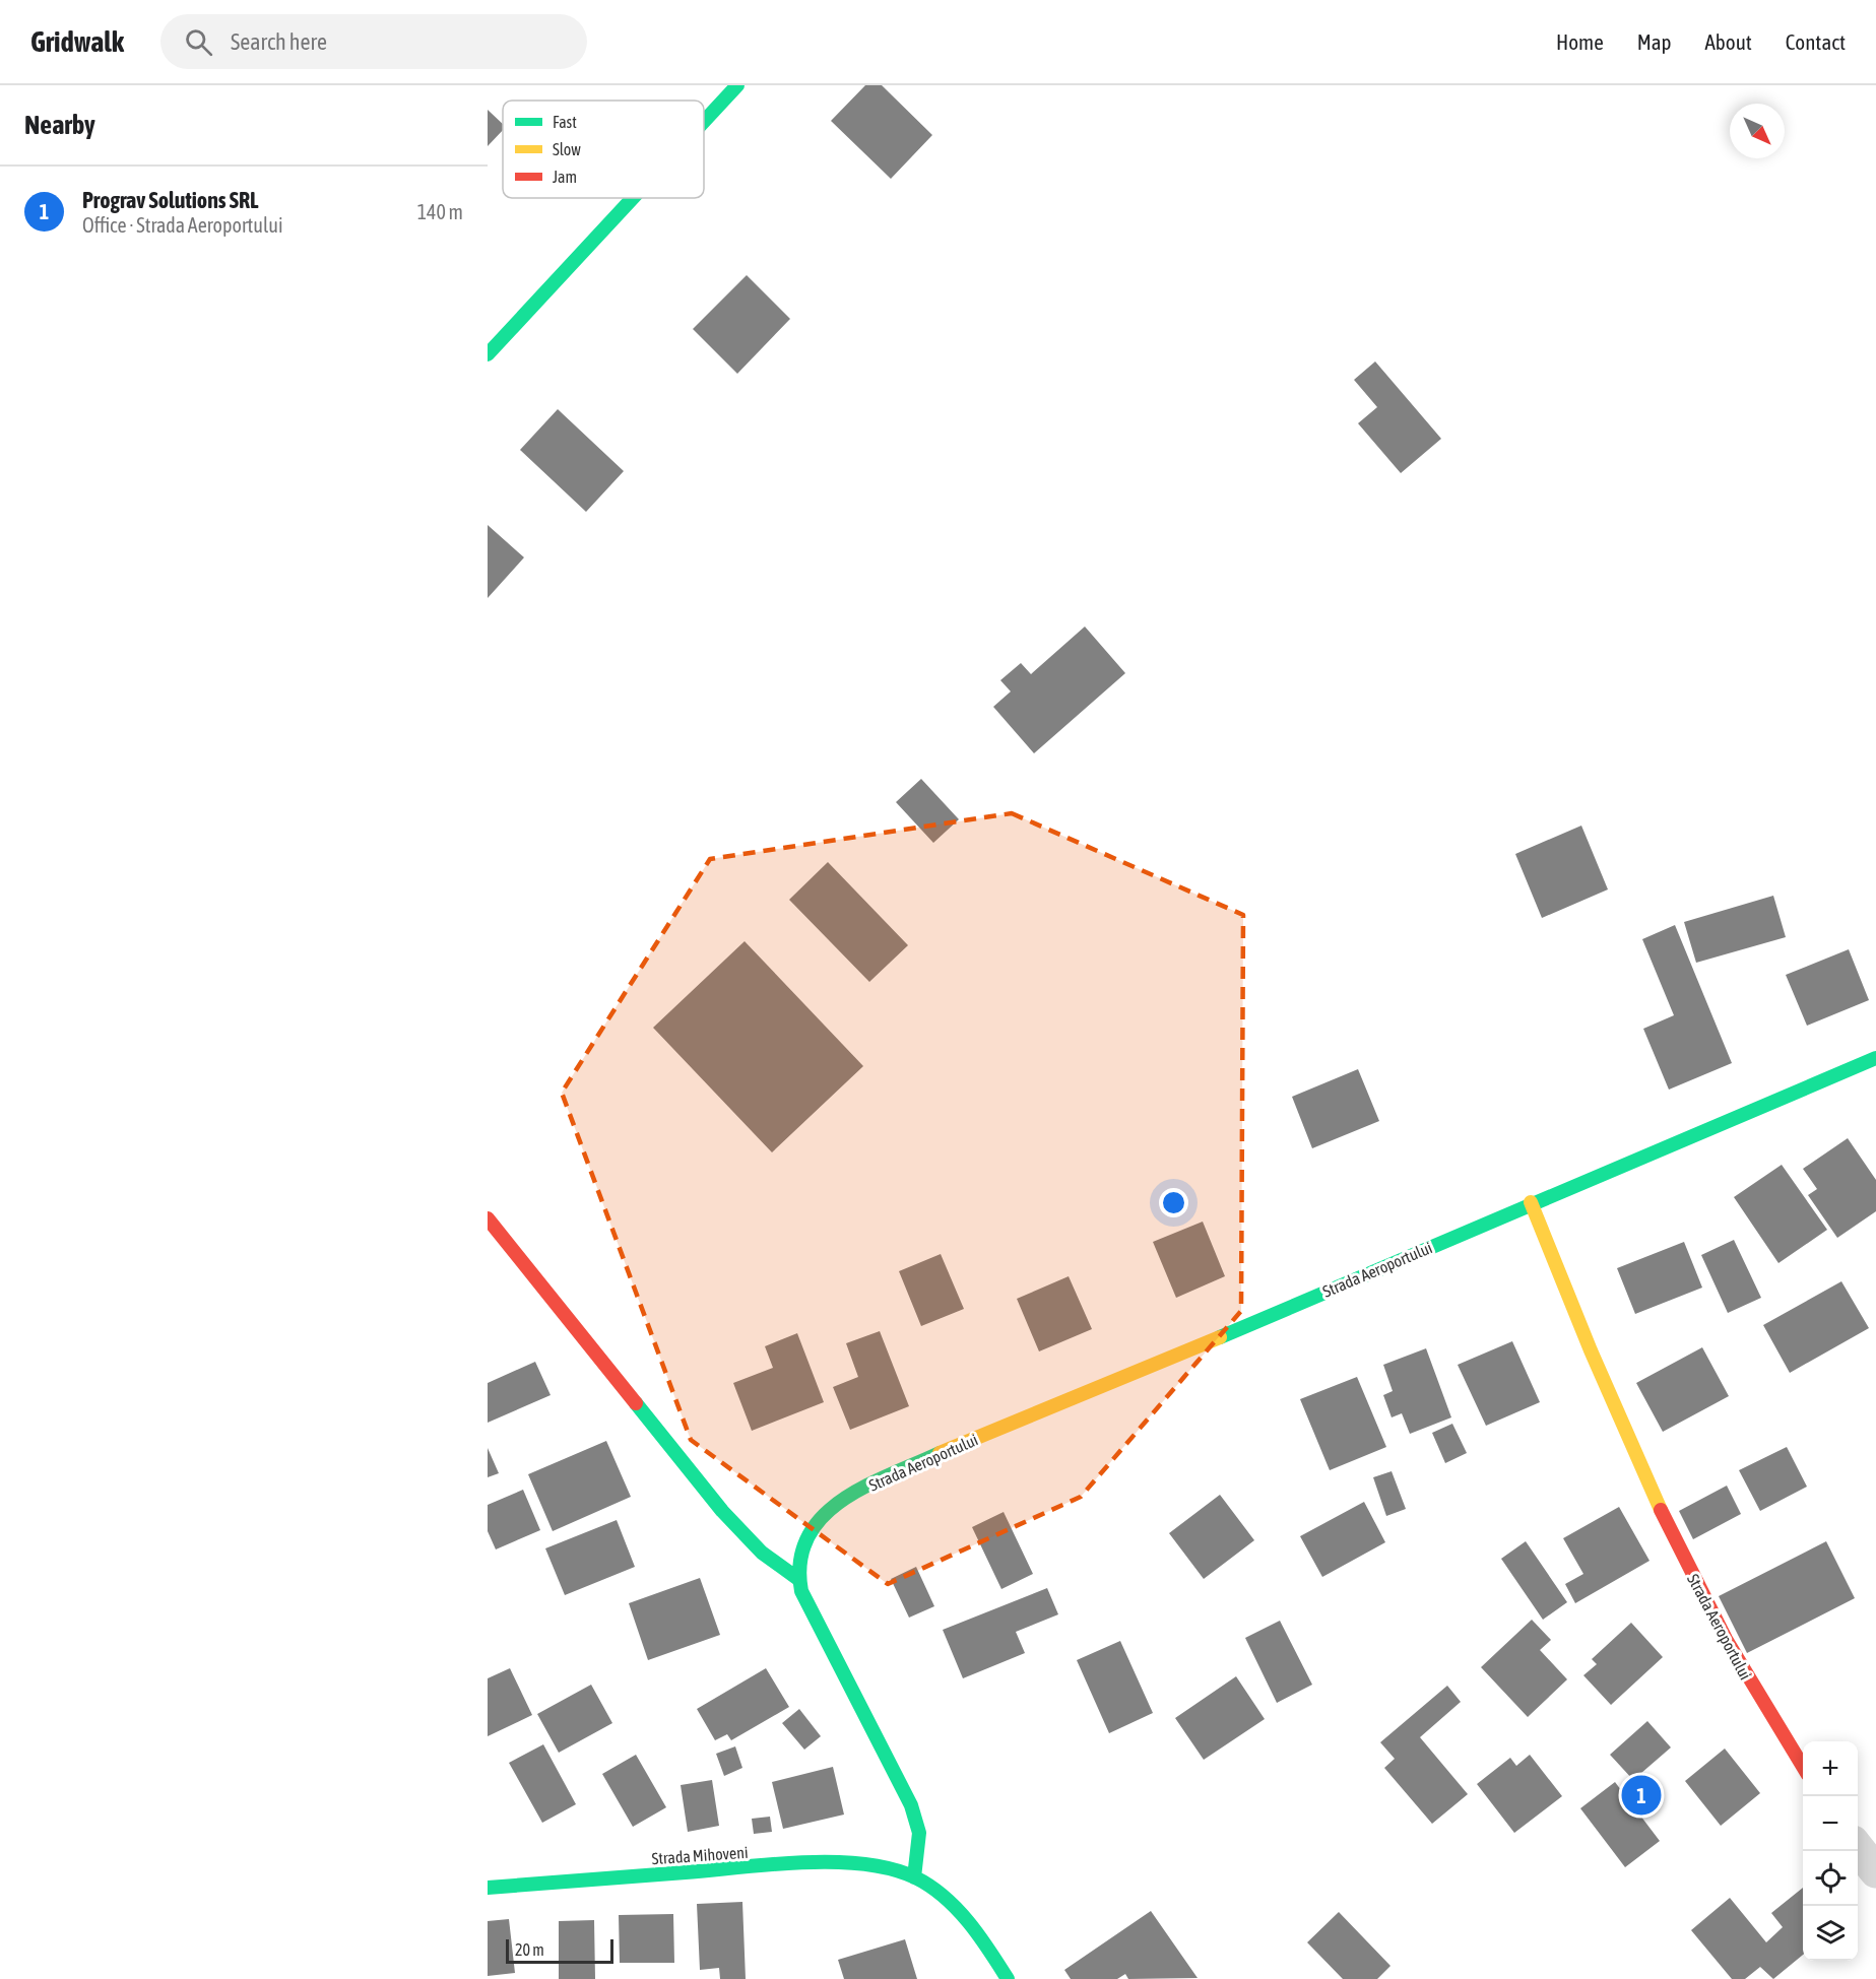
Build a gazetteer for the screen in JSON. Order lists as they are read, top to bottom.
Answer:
{
  "streets": {
    "street": ["Strada Aeroportului", "Strada Mihoveni"]
  },
  "legend": ["Fast", "Slow", "Jam"],
  "scale_bar": "20 m",
  "north": "bottom right",
  "page": {
    "header": "Gridwalk",
    "search": "Search here",
    "nav": [
      "Home",
      "Map",
      "About",
      "Contact"
    ],
    "heading": "Nearby",
    "list": [
      {
        "mark": "1",
        "name": "Prograv Solutions SRL",
        "note": "Office · Strada Aeroportului",
        "value": "140 m"
      }
    ],
    "map_buttons": ["+", "−"],
    "pins": "1",
    "scale": "20 m"
  }
}
